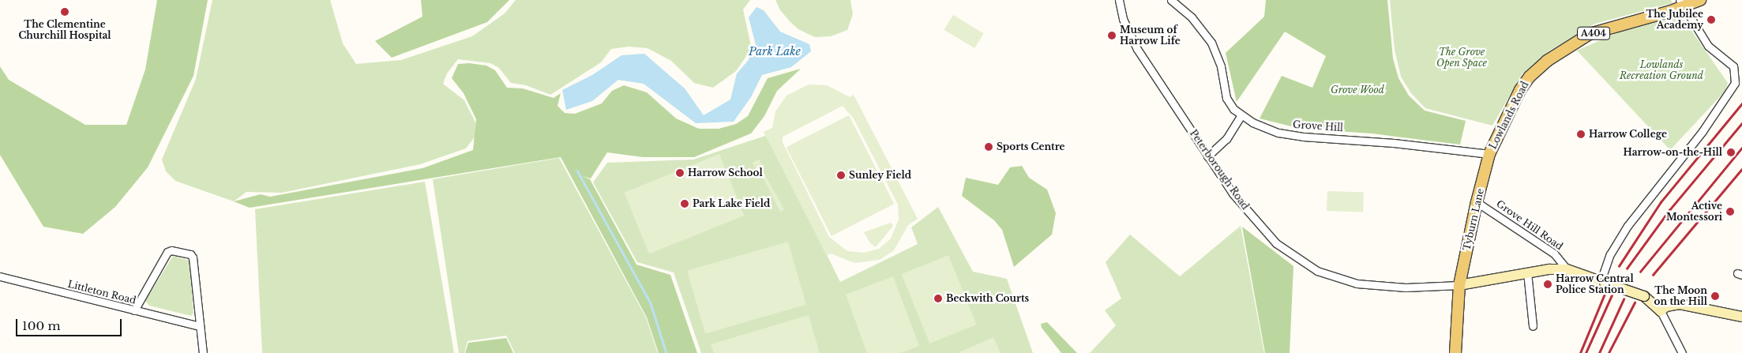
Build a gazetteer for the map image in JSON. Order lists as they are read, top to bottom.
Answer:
{
  "streets": {
    "main road": [
      "A404",
      "Lowlands Road",
      "Peterborough Road",
      "Tyburn Lane"
    ],
    "street": ["Grove Hill", "Grove Hill Road", "Littleton Road"]
  },
  "crossings": [
    ["A404", "Peterborough Road"],
    ["A404", "Tyburn Lane"],
    ["Lowlands Road", "Grove Hill"],
    ["Lowlands Road", "Tyburn Lane"],
    ["Grove Hill", "Tyburn Lane"],
    ["Peterborough Road", "Tyburn Lane"],
    ["Peterborough Road", "Grove Hill Road"],
    ["Tyburn Lane", "Grove Hill Road"]
  ],
  "water": ["Park Lake"],
  "parks": ["The Grove Open Space", "Lowlands Recreation Ground", "Grove Wood"],
  "places": [
    "The Clementine Churchill Hospital",
    "The Jubilee Academy",
    "Museum of Harrow Life",
    "Harrow College",
    "Sports Centre",
    "Harrow-on-the-Hill",
    "Harrow School",
    "Sunley Field",
    "Park Lake Field",
    "Active Montessori",
    "Harrow Central Police Station",
    "The Moon on the Hill",
    "Beckwith Courts"
  ],
  "scale_bar": "100 m"
}
